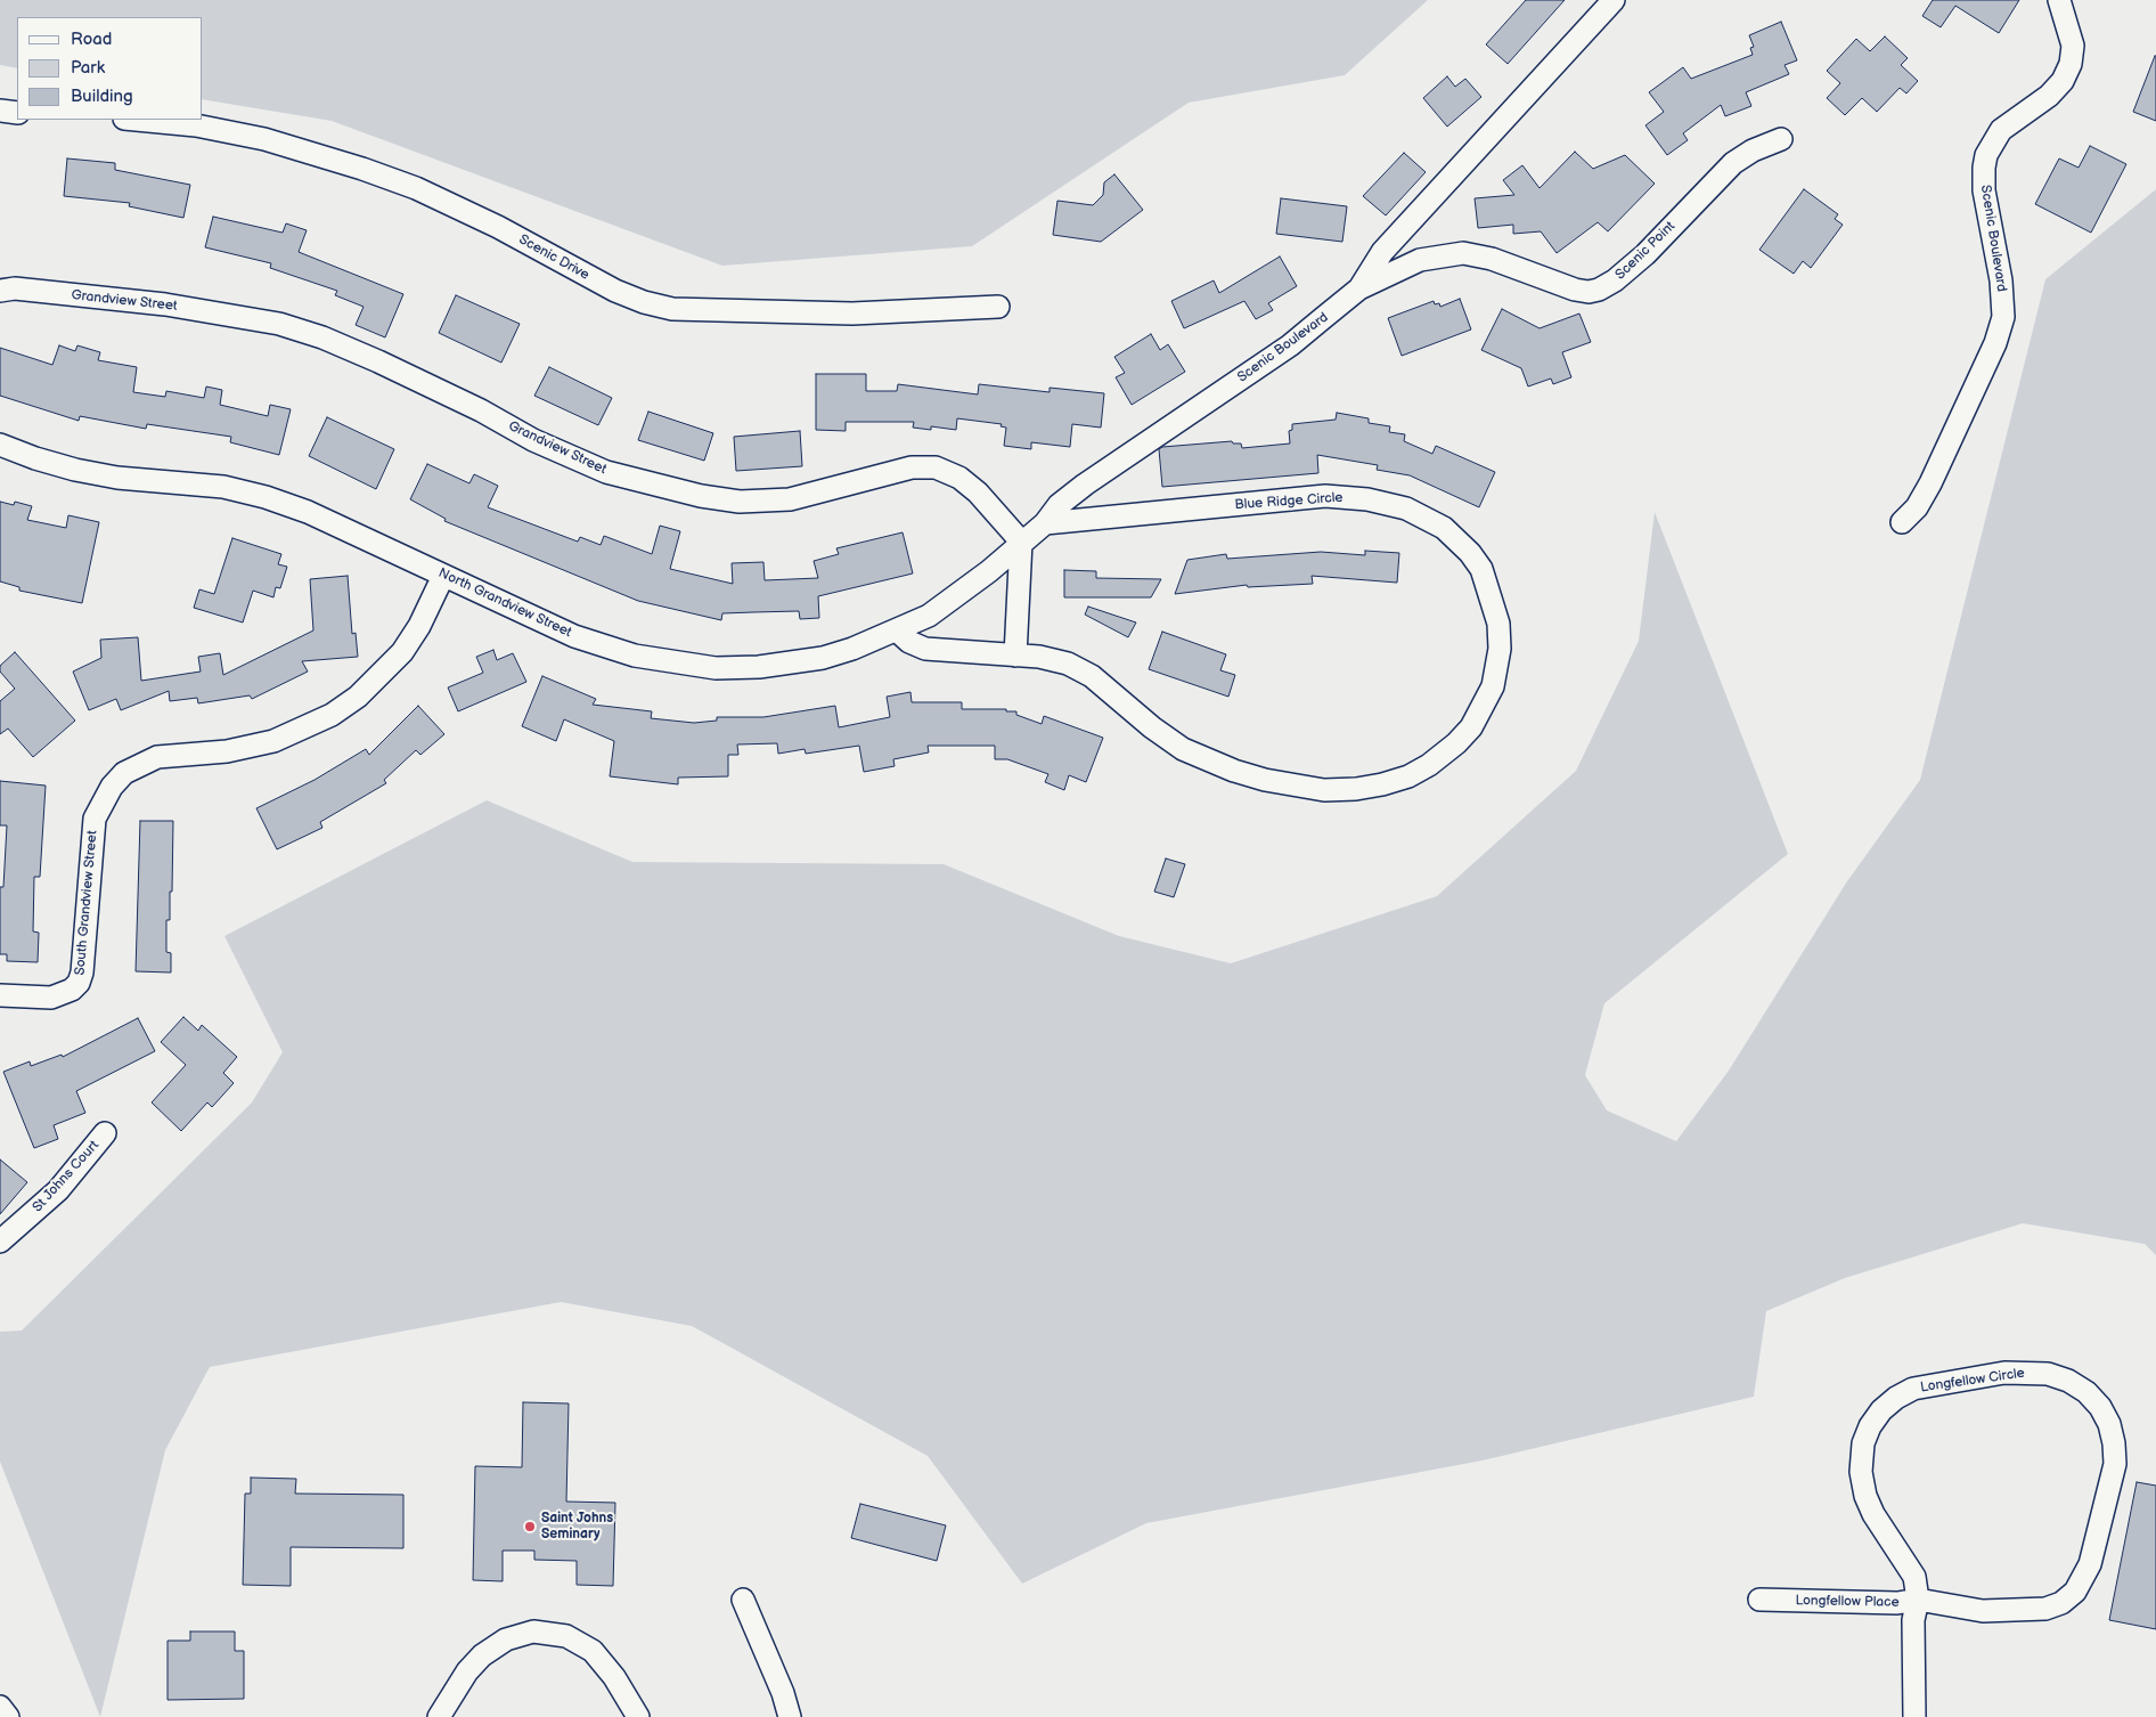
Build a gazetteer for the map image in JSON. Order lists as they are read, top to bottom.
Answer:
{
  "streets": {
    "street": [
      "Scenic Boulevard",
      "Scenic Point",
      "Scenic Drive",
      "Grandview Street",
      "Blue Ridge Circle",
      "North Grandview Street",
      "South Grandview Street",
      "St Johns Court",
      "Longfellow Circle",
      "Longfellow Place"
    ]
  },
  "crossings": [
    ["Scenic Boulevard", "Scenic Point"],
    ["Scenic Boulevard", "Grandview Street"],
    ["Scenic Boulevard", "Blue Ridge Circle"],
    ["Scenic Boulevard", "North Grandview Street"],
    ["North Grandview Street", "South Grandview Street"],
    ["Longfellow Circle", "Longfellow Place"]
  ],
  "places": ["Saint Johns Seminary"],
  "legend": ["Road", "Park", "Building"]
}
